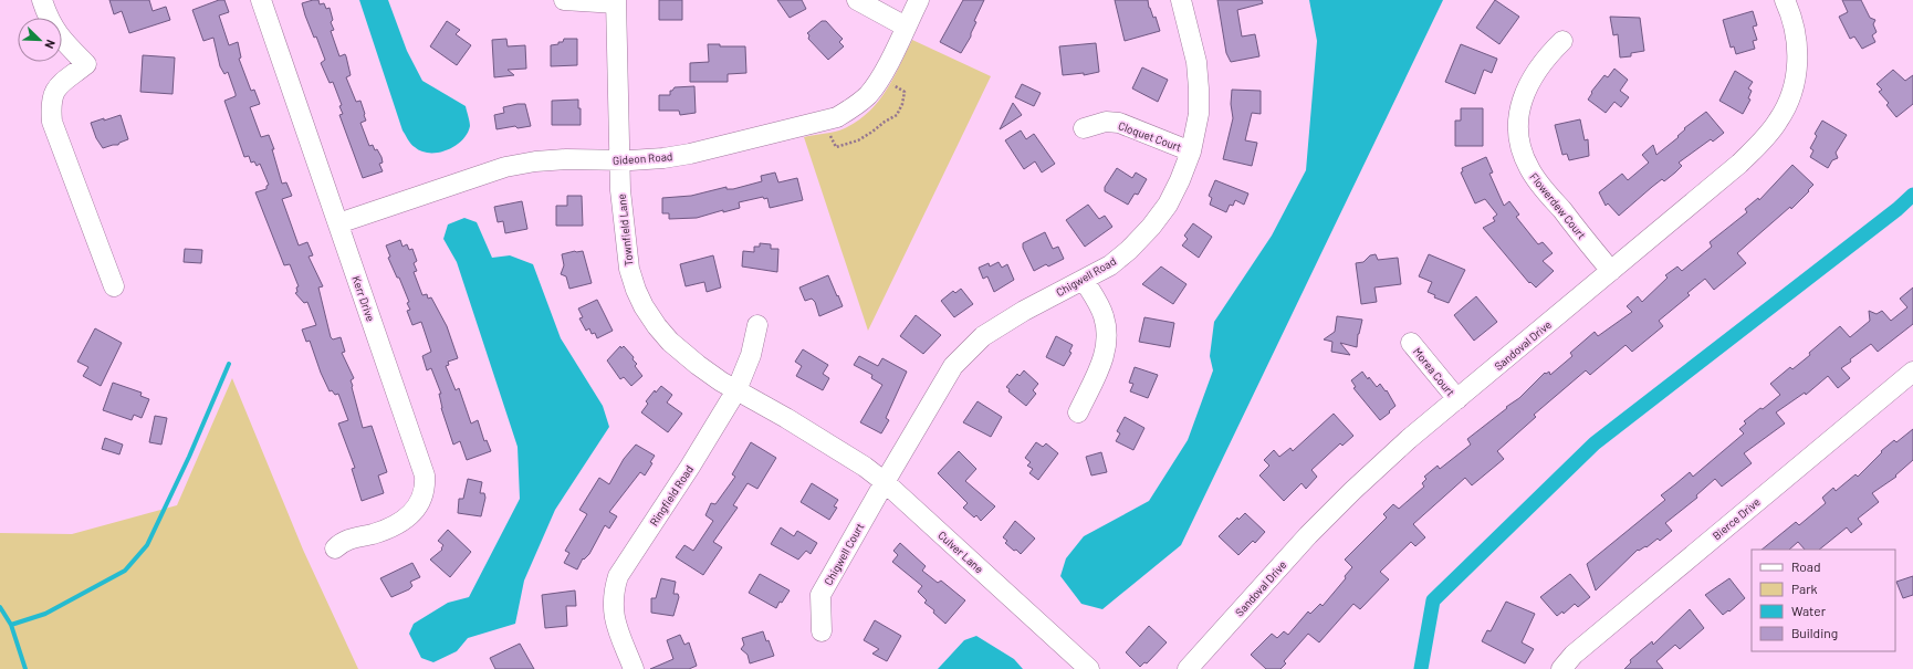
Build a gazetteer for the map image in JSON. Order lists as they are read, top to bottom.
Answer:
{
  "streets": {
    "street": [
      "Cloquet Court",
      "Gideon Road",
      "Flowerdew Court",
      "Townfield Lane",
      "Chigwell Road",
      "Kerr Drive",
      "Sandoval Drive",
      "Morea Court",
      "Ringfield Road",
      "Bierce Drive",
      "Culver Lane",
      "Chigwell Court"
    ]
  },
  "crossings": [
    ["Cloquet Court", "Chigwell Road"],
    ["Gideon Road", "Townfield Lane"],
    ["Gideon Road", "Kerr Drive"],
    ["Flowerdew Court", "Sandoval Drive"],
    ["Townfield Lane", "Ringfield Road"],
    ["Townfield Lane", "Culver Lane"],
    ["Chigwell Road", "Culver Lane"],
    ["Chigwell Road", "Chigwell Court"],
    ["Sandoval Drive", "Morea Court"],
    ["Culver Lane", "Chigwell Court"]
  ],
  "legend": [
    "Road",
    "Park",
    "Water",
    "Building"
  ],
  "north": "bottom right"
}
